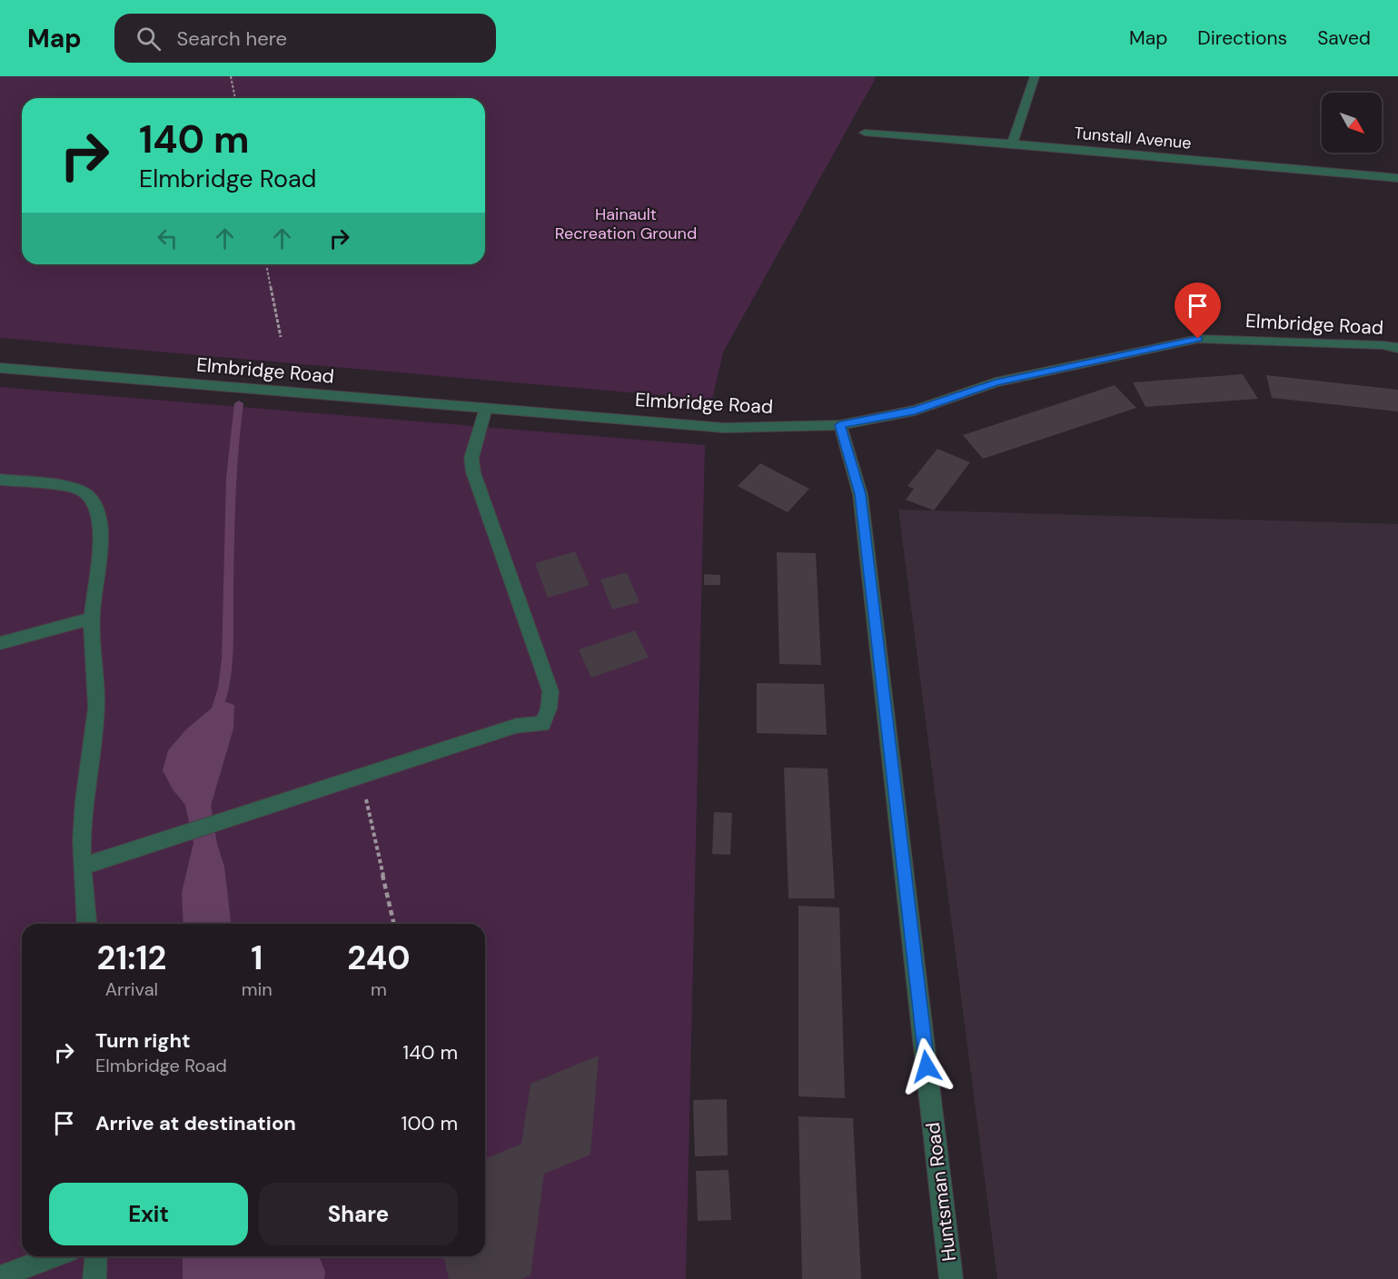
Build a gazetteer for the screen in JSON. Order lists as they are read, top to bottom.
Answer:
{
  "streets": {
    "street": ["Tunstall Avenue", "Elmbridge Road", "Huntsman Road"]
  },
  "crossings": [
    ["Elmbridge Road", "Huntsman Road"]
  ],
  "parks": ["Hainault Recreation Ground"],
  "north": "bottom right",
  "page": {
    "header": "Map",
    "search": "Search here",
    "nav": ["Map", "Directions", "Saved"],
    "turn": ["140 m", "Elmbridge Road"],
    "eta": [
      "21:12",
      "Arrival",
      "1",
      "min",
      "240",
      "m"
    ],
    "list": [
      {
        "name": "Turn right",
        "note": "Elmbridge Road",
        "value": "140 m"
      },
      {
        "name": "Arrive at destination",
        "value": "100 m"
      }
    ],
    "buttons": ["Exit", "Share"]
  }
}
